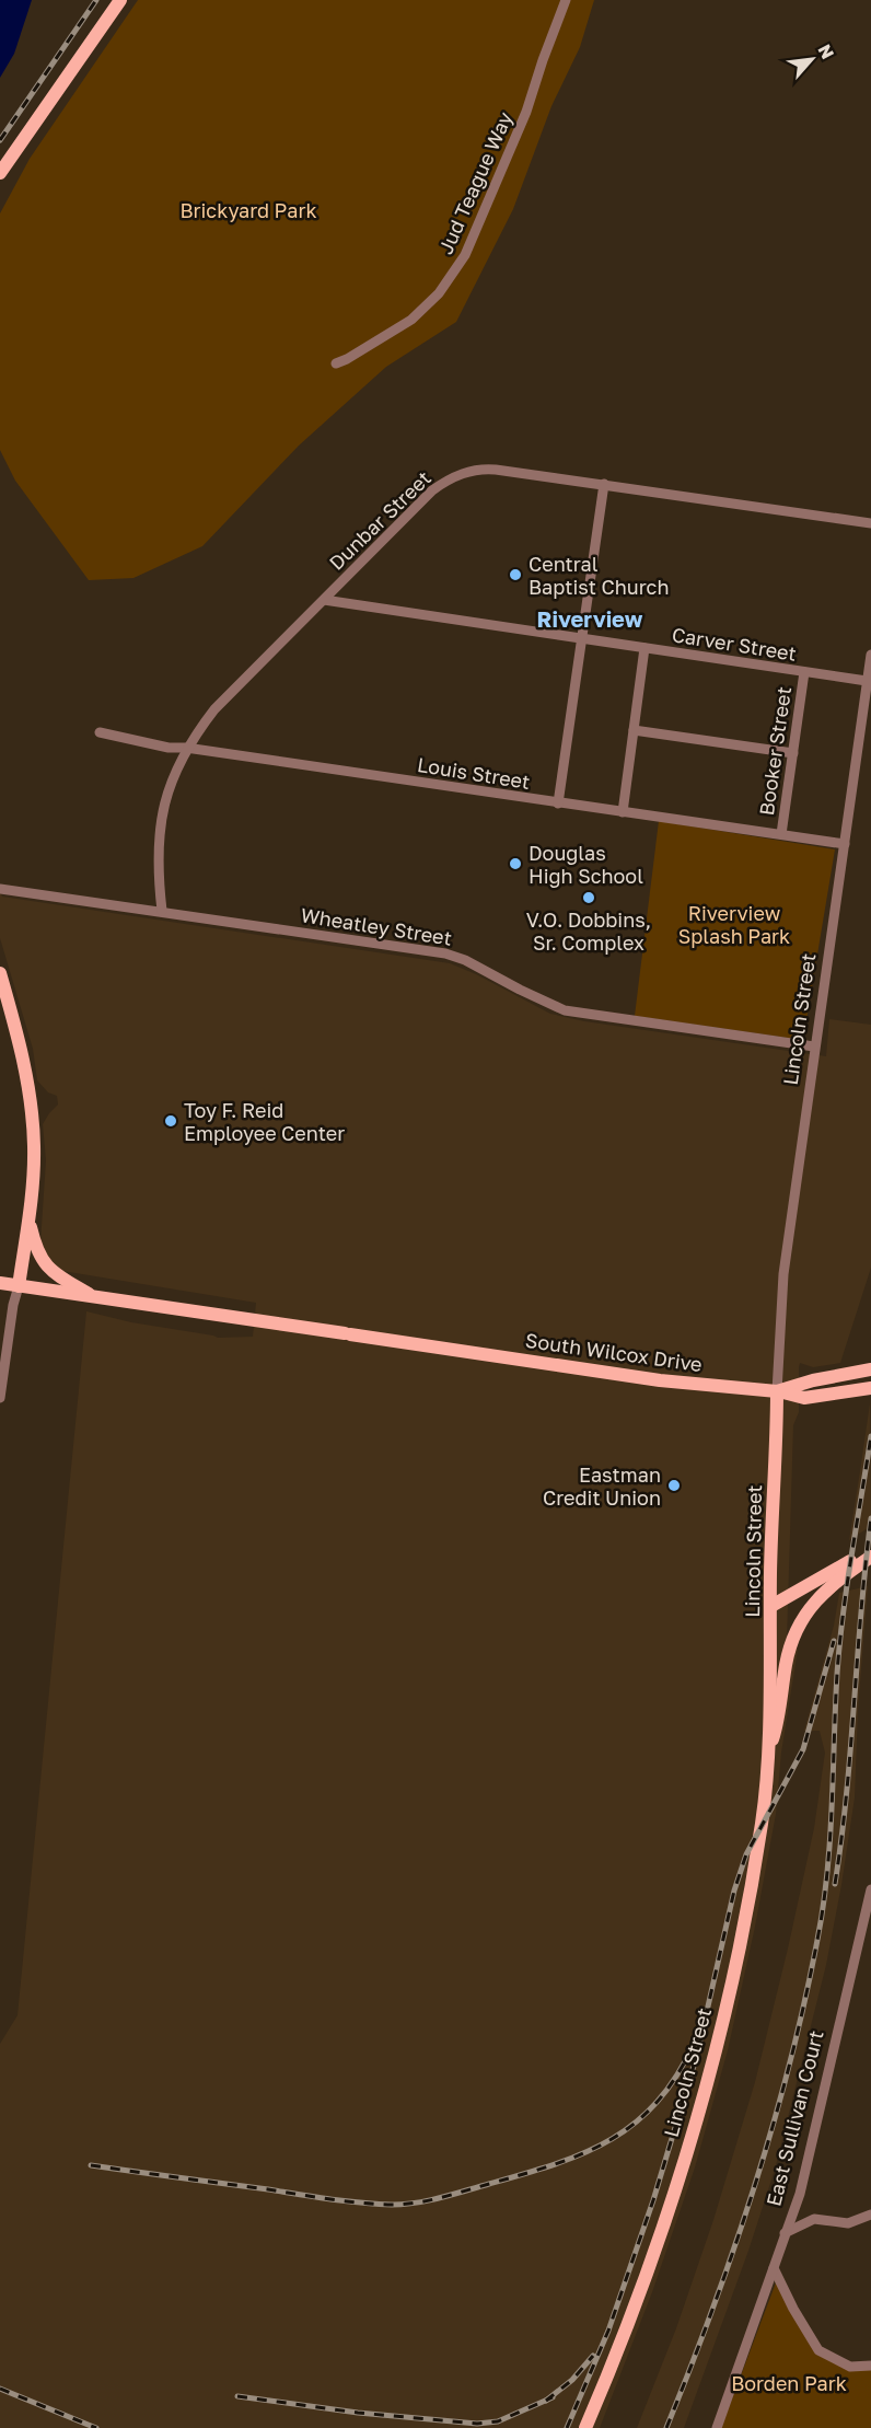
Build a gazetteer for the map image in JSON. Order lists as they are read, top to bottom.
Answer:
{
  "streets": {
    "main road": ["Lincoln Street", "South Wilcox Drive"],
    "street": [
      "Jud Teague Way",
      "Dunbar Street",
      "Carver Street",
      "Booker Street",
      "Louis Street",
      "Wheatley Street",
      "East Sullivan Court"
    ]
  },
  "crossings": [
    ["Dunbar Street", "Carver Street"],
    ["Dunbar Street", "Louis Street"],
    ["Dunbar Street", "Wheatley Street"],
    ["Carver Street", "Booker Street"],
    ["Carver Street", "Lincoln Street"],
    ["Booker Street", "Louis Street"],
    ["Louis Street", "Lincoln Street"],
    ["Wheatley Street", "Lincoln Street"],
    ["Lincoln Street", "South Wilcox Drive"]
  ],
  "districts": ["Riverview"],
  "parks": ["Brickyard Park", "Riverview Splash Park", "Borden Park"],
  "places": [
    "Central Baptist Church",
    "Douglas High School",
    "V.O. Dobbins, Sr. Complex",
    "Toy F. Reid Employee Center",
    "Eastman Credit Union"
  ],
  "north": "top right"
}
